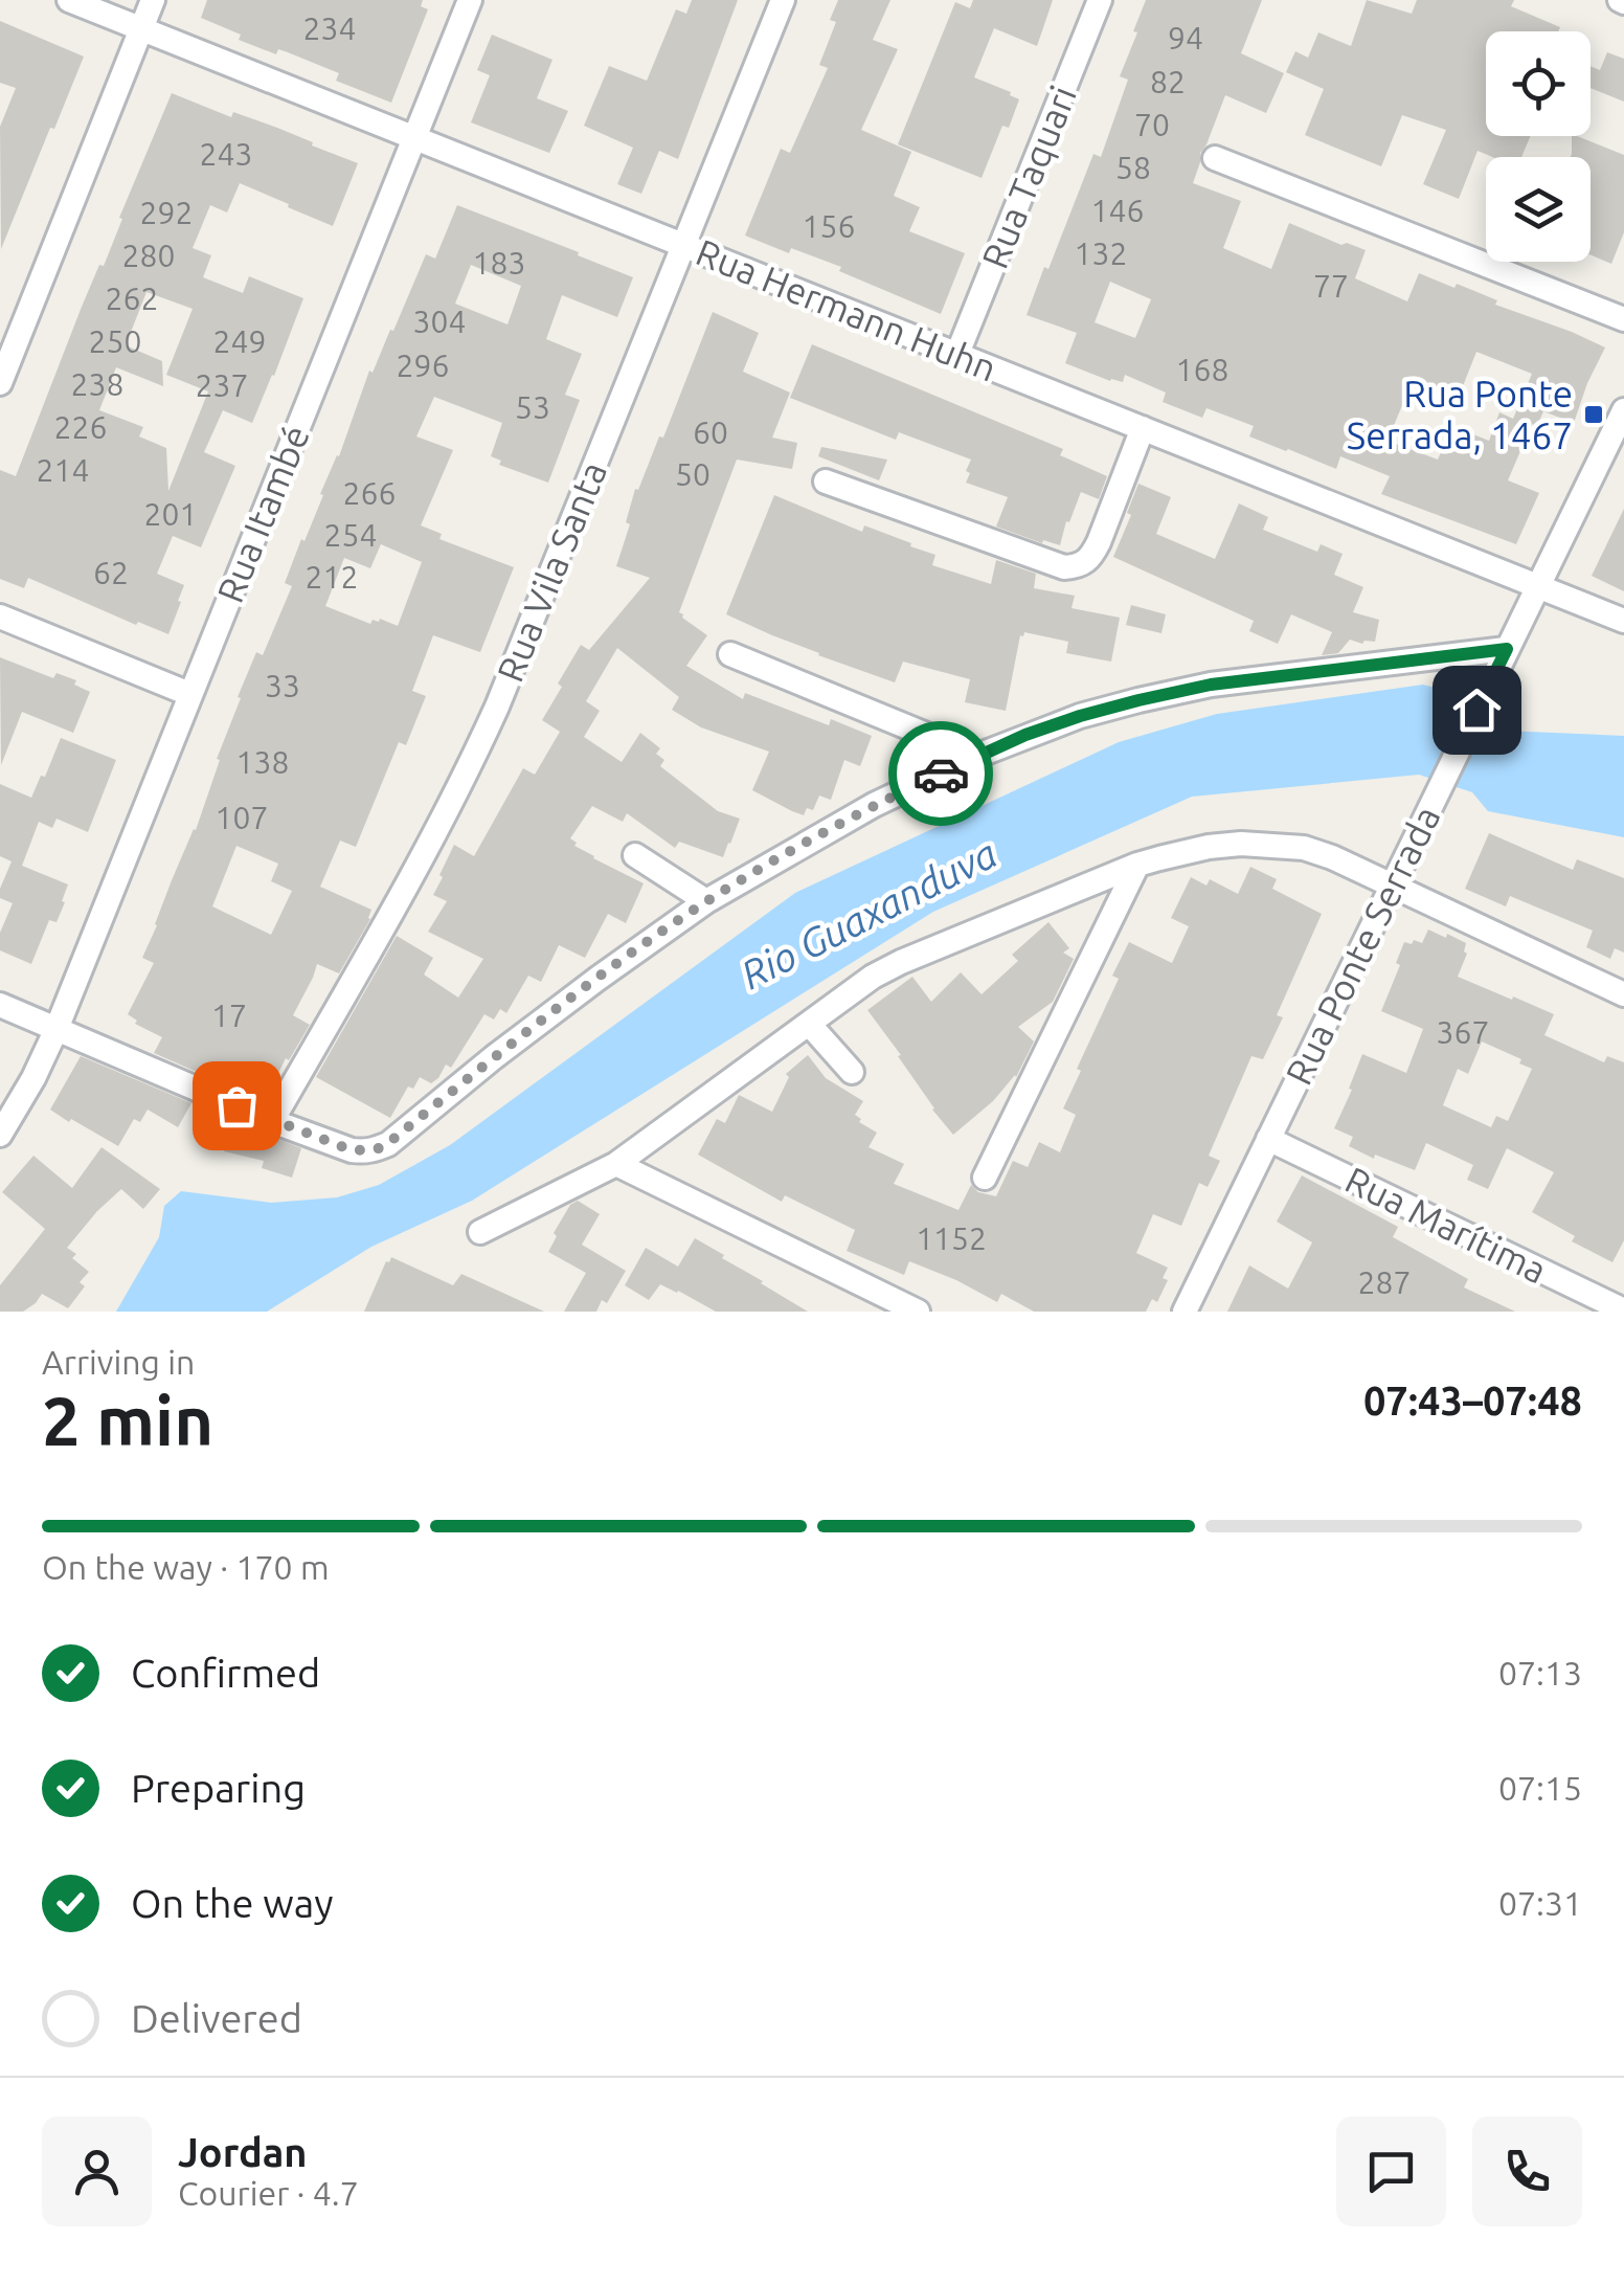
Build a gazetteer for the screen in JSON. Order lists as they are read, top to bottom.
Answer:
{
  "streets": {
    "street": [
      "Rua Taquari",
      "Rua Hermann Huhn",
      "Rua Itambé",
      "Rua Vila Santa",
      "Rua Ponte Serrada",
      "Rua Marítima"
    ]
  },
  "crossings": [
    ["Rua Taquari", "Rua Hermann Huhn"],
    ["Rua Hermann Huhn", "Rua Itambé"],
    ["Rua Hermann Huhn", "Rua Vila Santa"],
    ["Rua Hermann Huhn", "Rua Ponte Serrada"],
    ["Rua Ponte Serrada", "Rua Marítima"]
  ],
  "water": ["Rio Guaxanduva"],
  "places": {
    "transit": ["Rua Ponte Serrada, 1467"]
  },
  "house_numbers": [
    "234",
    "94",
    "82",
    "70",
    "243",
    "58",
    "146",
    "292",
    "156",
    "132",
    "280",
    "183",
    "77",
    "262",
    "304",
    "250",
    "249",
    "296",
    "168",
    "238",
    "237",
    "53",
    "226",
    "60",
    "214",
    "50",
    "266",
    "201",
    "254",
    "62",
    "212",
    "33",
    "138",
    "107",
    "17",
    "367",
    "1152",
    "287"
  ],
  "page": {
    "heading": ["2 min", "Arriving in", "07:43–07:48"],
    "panel": ["Jordan", "Courier · 4.7"],
    "bar": "On the way · 170 m",
    "list": [
      ["Confirmed", "07:13"],
      ["Preparing", "07:15"],
      ["On the way", "07:31"],
      "Delivered"
    ]
  }
}
